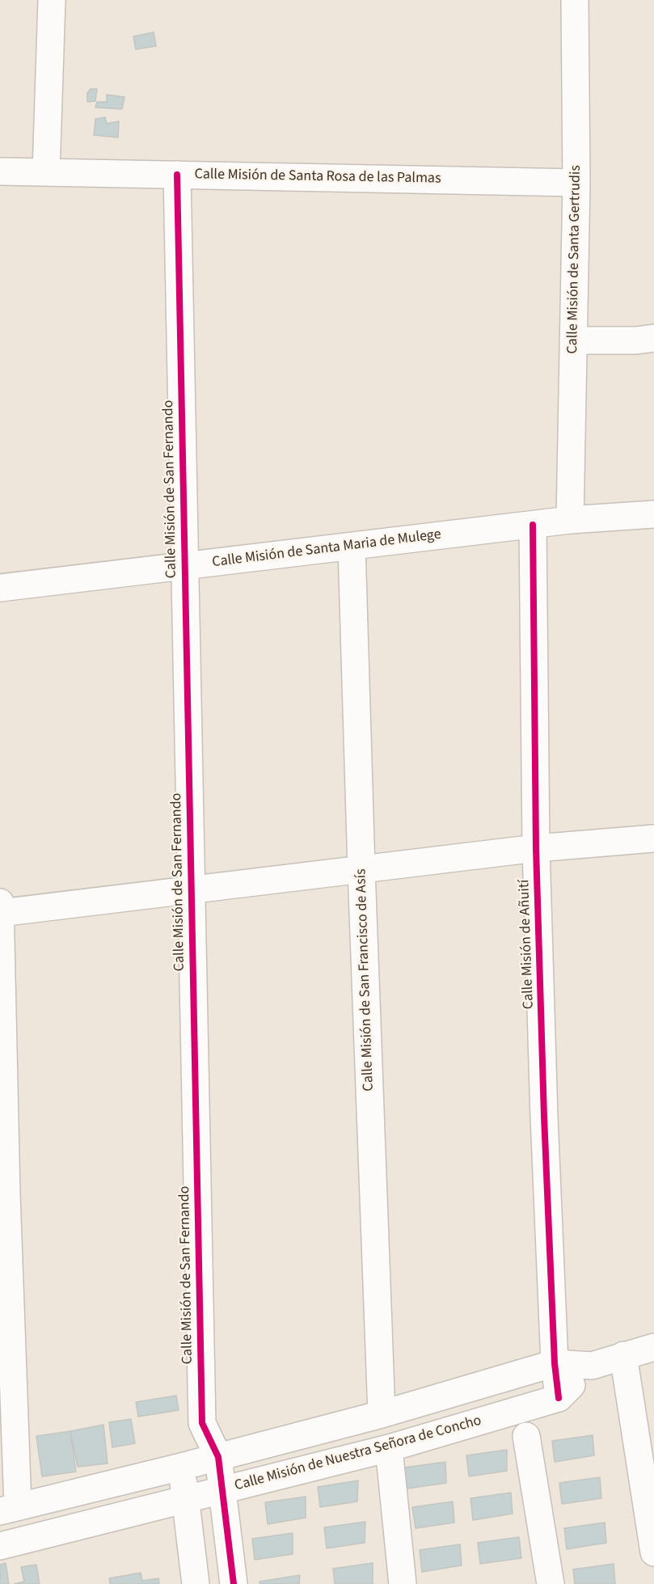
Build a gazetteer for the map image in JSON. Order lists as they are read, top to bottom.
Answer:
{
  "streets": {
    "street": [
      "Calle Misión de Santa Rosa de las Palmas",
      "Calle Misión de Santa Gertrudis",
      "Calle Misión de San Fernando",
      "Calle Misión de Santa Maria de Mulege",
      "Calle Misión de Añuití",
      "Calle Misión de San Francisco de Asís",
      "Calle Misión de Nuestra Señora de Concho"
    ]
  },
  "crossings": [
    ["Calle Misión de Santa Rosa de las Palmas", "Calle Misión de Santa Gertrudis"],
    ["Calle Misión de Santa Rosa de las Palmas", "Calle Misión de San Fernando"],
    ["Calle Misión de Santa Gertrudis", "Calle Misión de Santa Maria de Mulege"],
    ["Calle Misión de San Fernando", "Calle Misión de Santa Maria de Mulege"],
    ["Calle Misión de San Fernando", "Calle Misión de Nuestra Señora de Concho"],
    ["Calle Misión de Santa Maria de Mulege", "Calle Misión de Añuití"],
    ["Calle Misión de Santa Maria de Mulege", "Calle Misión de San Francisco de Asís"],
    ["Calle Misión de Añuití", "Calle Misión de Nuestra Señora de Concho"],
    ["Calle Misión de San Francisco de Asís", "Calle Misión de Nuestra Señora de Concho"]
  ]
}
